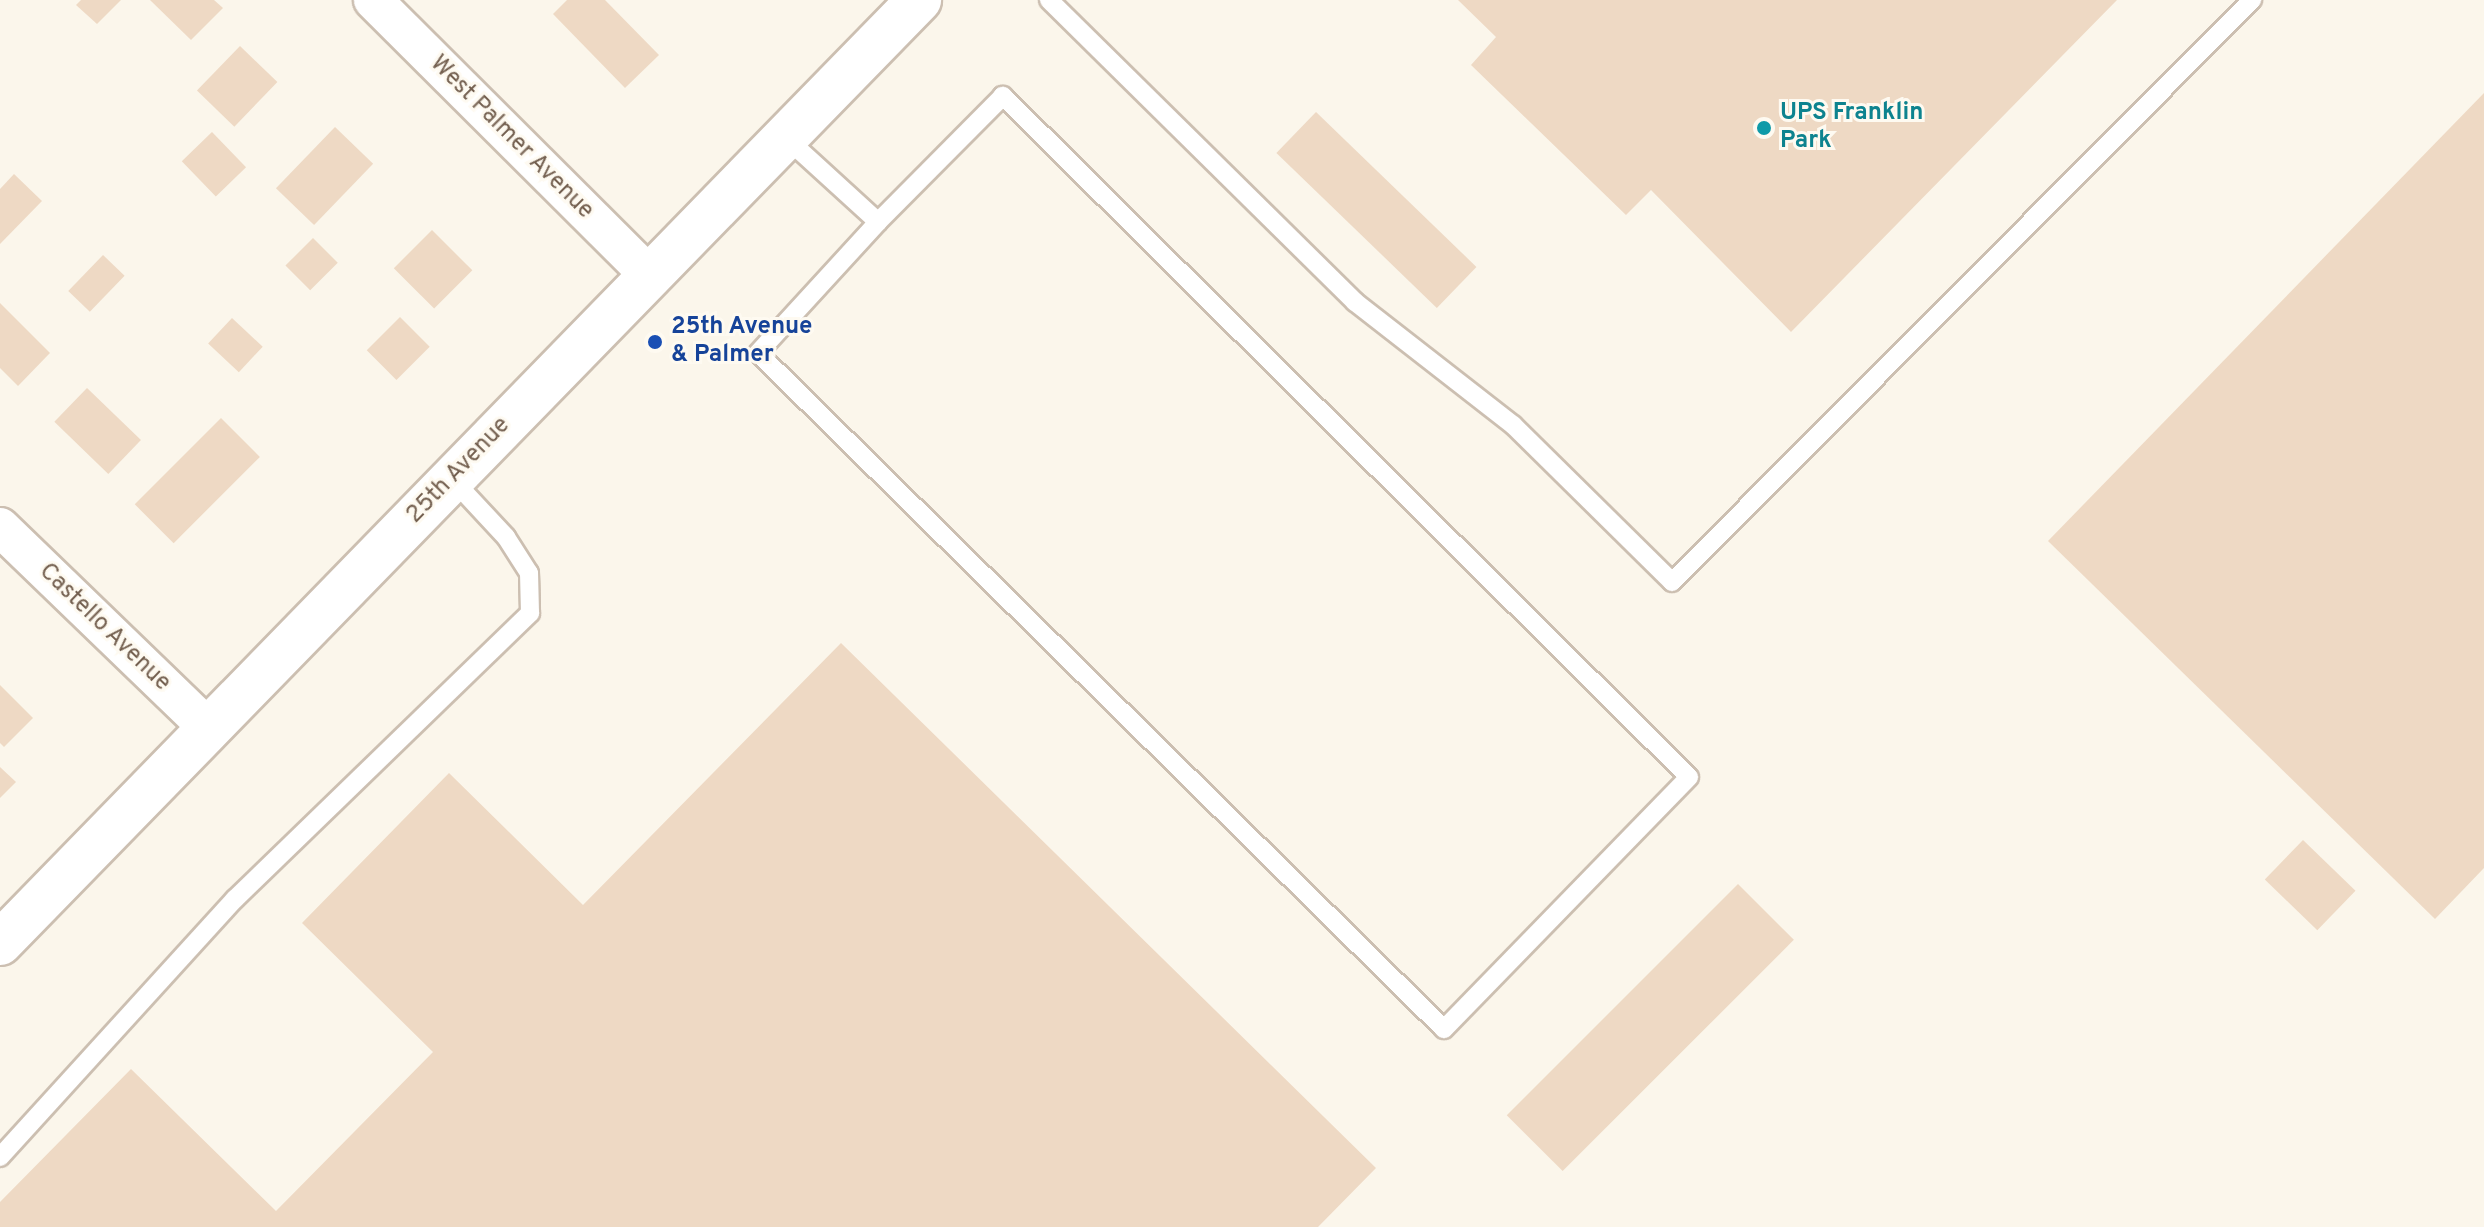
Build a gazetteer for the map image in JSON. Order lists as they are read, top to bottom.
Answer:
{
  "streets": {
    "main road": ["25th Avenue"],
    "street": ["West Palmer Avenue", "Castello Avenue"]
  },
  "crossings": [
    ["West Palmer Avenue", "25th Avenue"],
    ["25th Avenue", "Castello Avenue"]
  ],
  "places": ["UPS Franklin Park", "25th Avenue & Palmer"]
}
